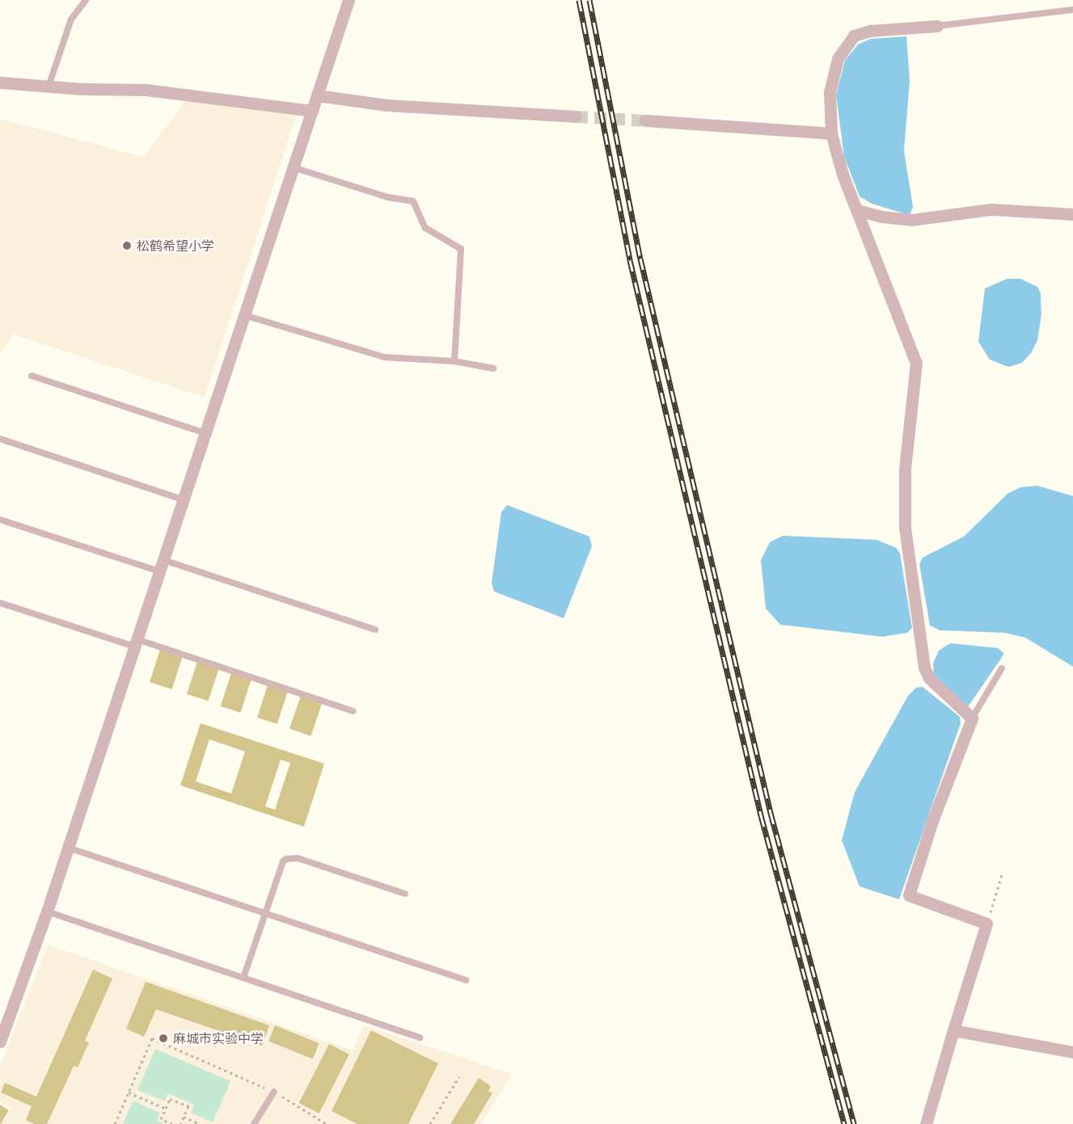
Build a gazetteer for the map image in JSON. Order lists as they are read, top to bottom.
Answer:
{
  "places": ["松鹤希望小学", "麻城市实验中学"]
}
